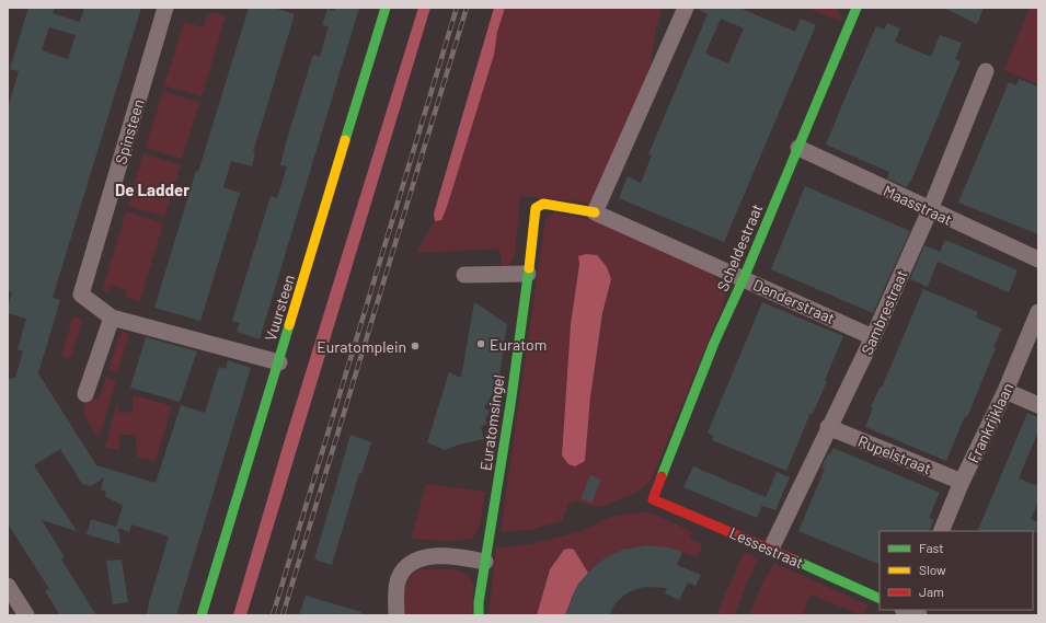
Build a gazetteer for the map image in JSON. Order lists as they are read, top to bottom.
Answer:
{
  "streets": {
    "street": [
      "Spinsteen",
      "Maasstraat",
      "Scheldestraat",
      "Denderstraat",
      "Vuursteen",
      "Sambrestraat",
      "Euratomsingel",
      "Frankrijklaan",
      "Rupelstraat",
      "Lessestraat"
    ]
  },
  "crossings": [
    ["Spinsteen", "Vuursteen"],
    ["Maasstraat", "Scheldestraat"],
    ["Maasstraat", "Sambrestraat"],
    ["Scheldestraat", "Denderstraat"],
    ["Scheldestraat", "Lessestraat"],
    ["Denderstraat", "Sambrestraat"],
    ["Denderstraat", "Euratomsingel"],
    ["Sambrestraat", "Rupelstraat"],
    ["Sambrestraat", "Lessestraat"],
    ["Frankrijklaan", "Rupelstraat"]
  ],
  "districts": ["De Ladder"],
  "places": ["Euratom", "Euratomplein"],
  "legend": ["Fast", "Slow", "Jam"]
}
